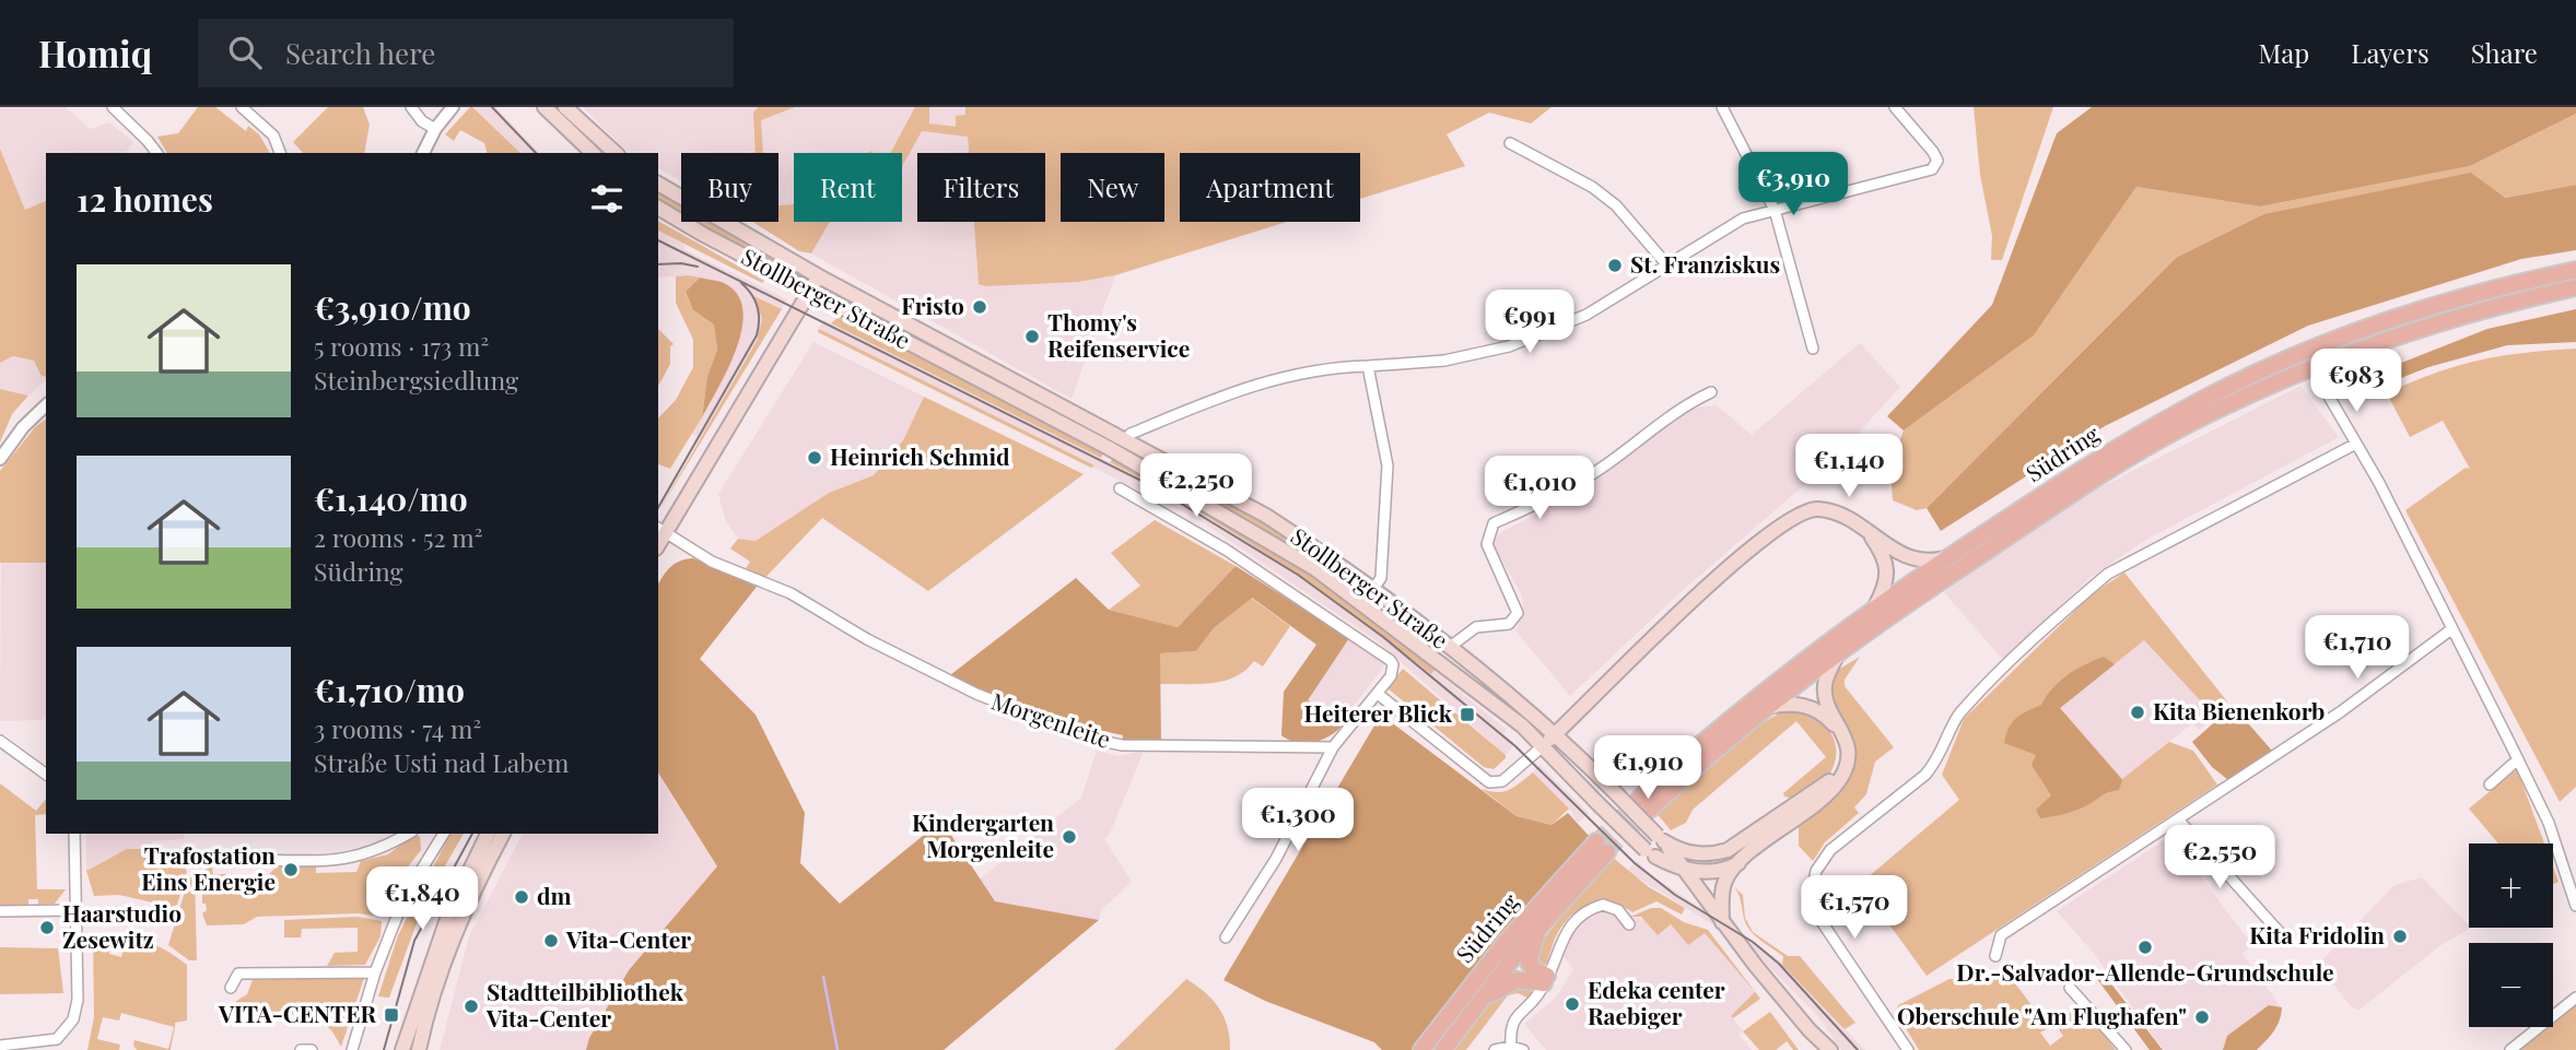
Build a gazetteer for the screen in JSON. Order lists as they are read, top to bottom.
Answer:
{
  "streets": {
    "main road": ["Stollberger Straße", "Südring"],
    "street": ["Morgenleite"]
  },
  "places": {
    "other": [
      "St. Franziskus",
      "Fristo",
      "Thomy's Reifenservice",
      "Heinrich Schmid",
      "Kita Bienenkorb",
      "Kindergarten Morgenleite",
      "Trafostation Eins Energie",
      "dm",
      "Haarstudio Zesewitz",
      "Kita Fridolin",
      "Vita-Center",
      "Dr.-Salvador-Allende-Grundschule",
      "Edeka center Raebiger",
      "Stadtteilbibliothek Vita-Center",
      "Oberschule \"Am Flughafen\""
    ],
    "transit": ["Heiterer Blick", "VITA-CENTER"]
  },
  "page": {
    "header": "Homiq",
    "search": "Search here",
    "nav": ["Map", "Layers", "Share"],
    "price": [
      "€3,910",
      "€991",
      "€983",
      "€1,140",
      "€2,250",
      "€1,010",
      "€1,710",
      "€1,910",
      "€1,300",
      "€2,550",
      "€1,840",
      "€1,570"
    ],
    "chip": [
      "Buy",
      "Rent",
      "Filters",
      "New",
      "Apartment"
    ],
    "heading": "12 homes",
    "list": [
      {
        "name": "€3,910/mo",
        "note": "5 rooms · 173 m² · Steinbergsiedlung"
      },
      {
        "name": "€1,140/mo",
        "note": "2 rooms · 52 m² · Südring"
      },
      {
        "name": "€1,710/mo",
        "note": "3 rooms · 74 m² · Straße Usti nad Labem"
      }
    ],
    "map_buttons": ["+", "−"]
  }
}
